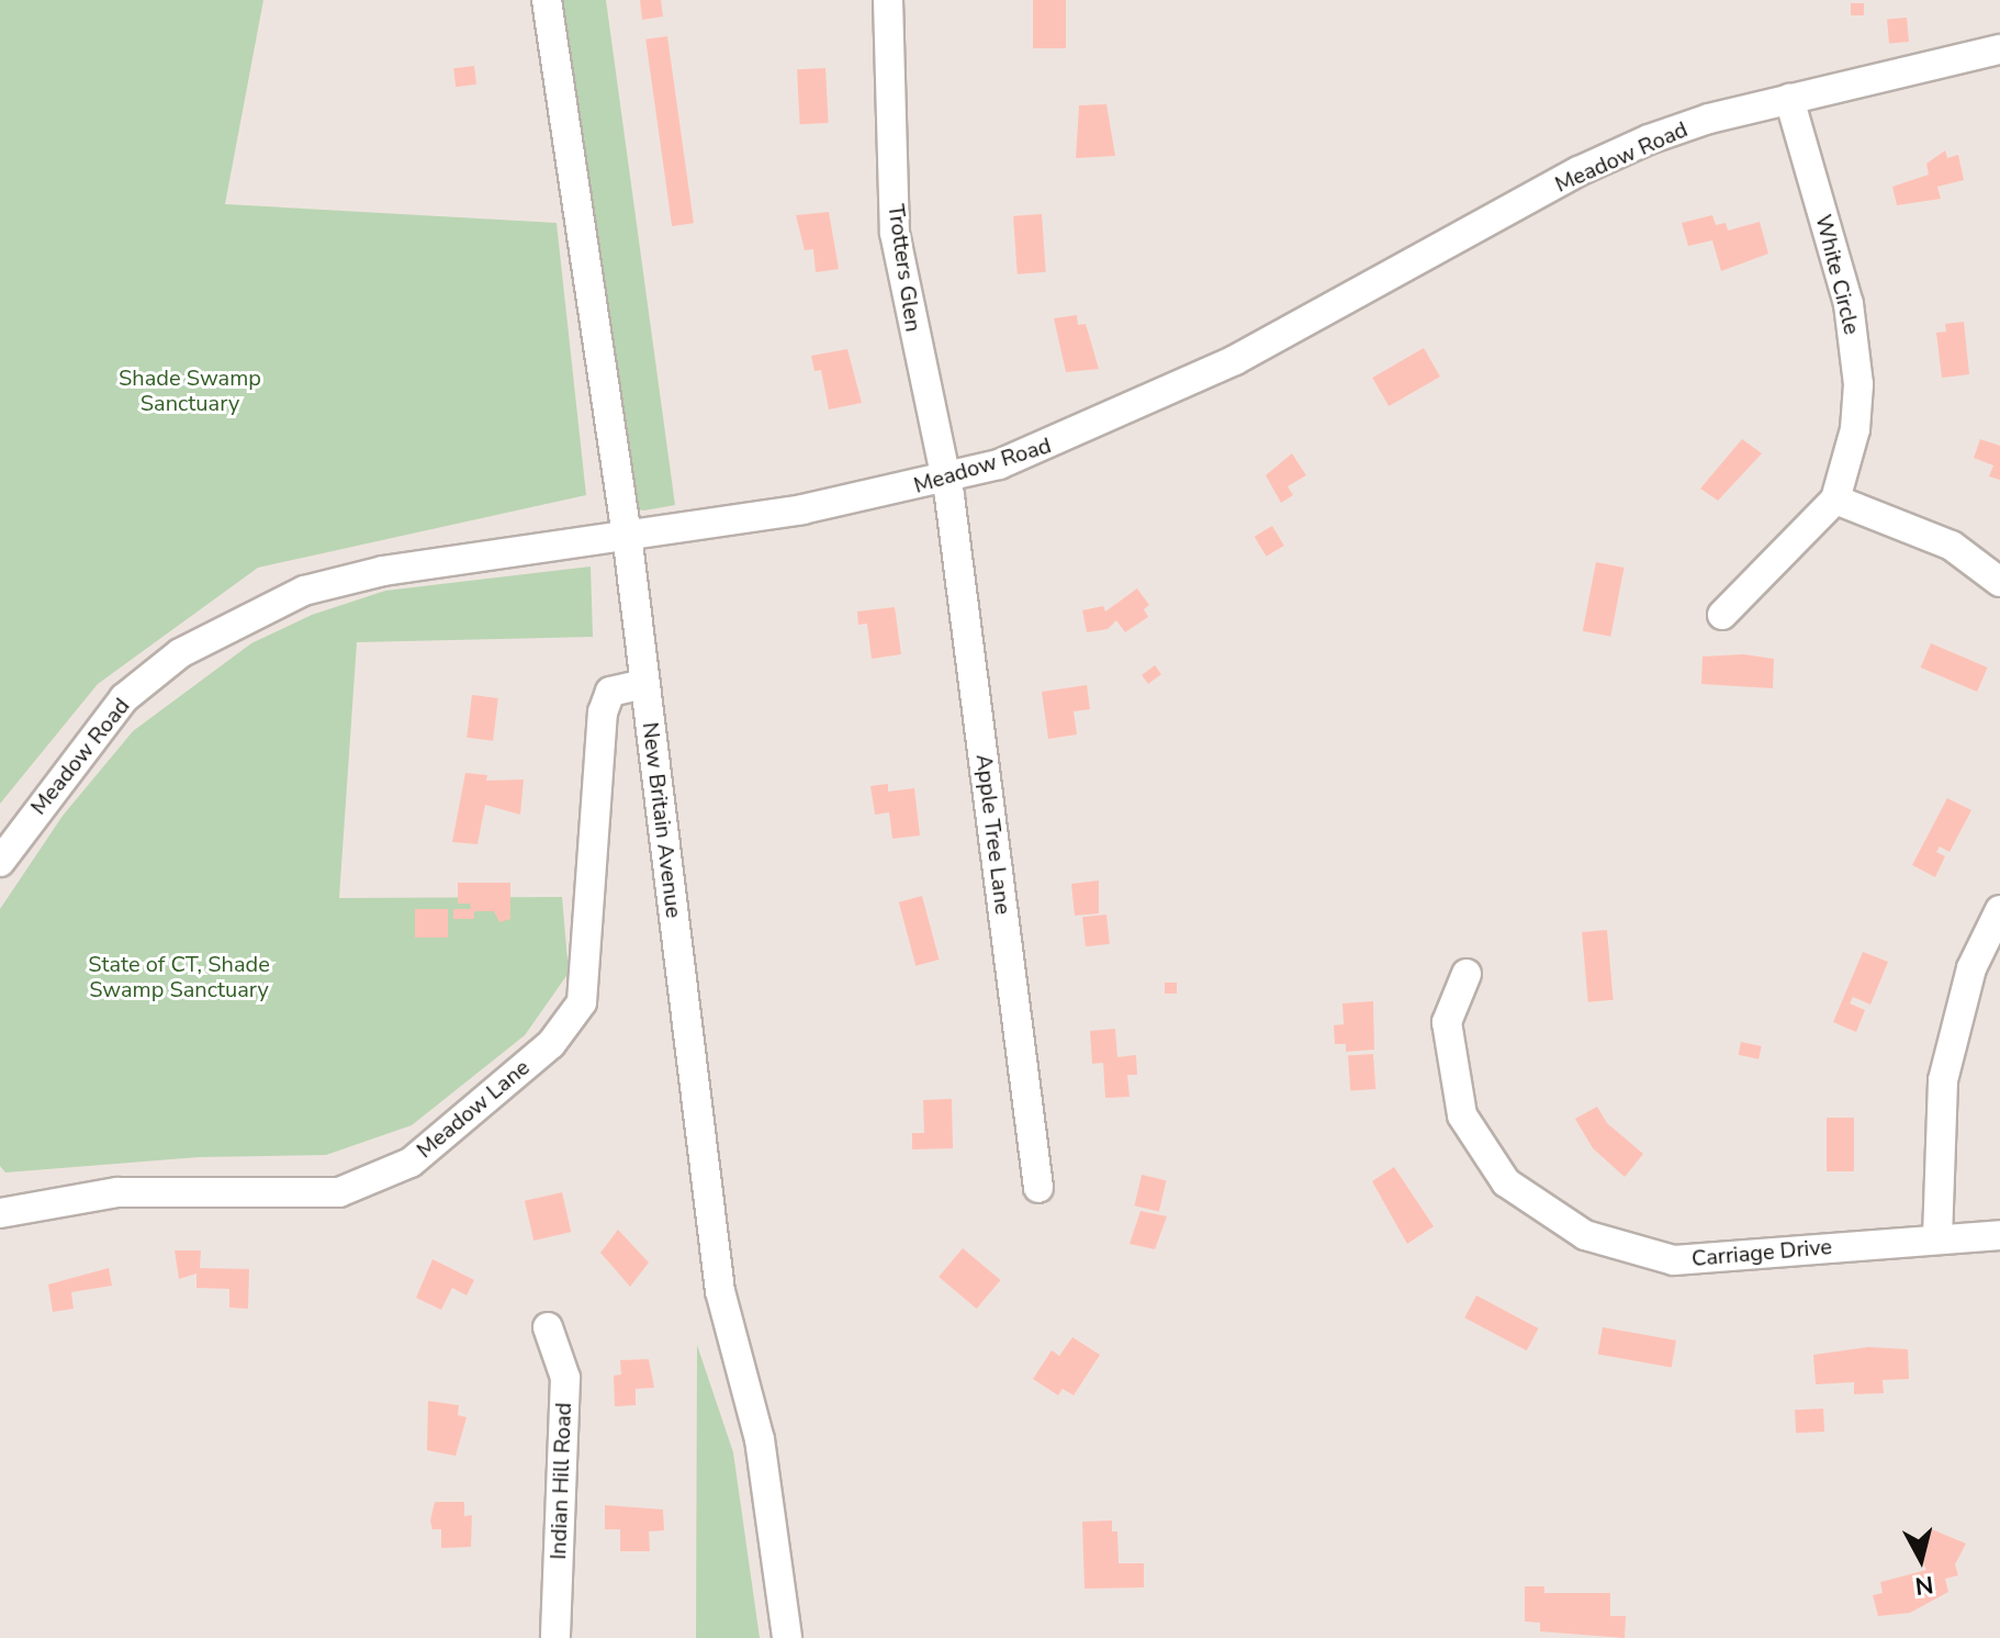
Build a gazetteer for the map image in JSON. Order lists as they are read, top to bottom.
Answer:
{
  "streets": {
    "street": [
      "Meadow Road",
      "Trotters Glen",
      "White Circle",
      "New Britain Avenue",
      "Apple Tree Lane",
      "Meadow Lane",
      "Carriage Drive",
      "Indian Hill Road"
    ]
  },
  "crossings": [
    ["Meadow Road", "Trotters Glen"],
    ["Meadow Road", "White Circle"],
    ["Meadow Road", "New Britain Avenue"],
    ["Meadow Road", "Apple Tree Lane"],
    ["Trotters Glen", "Apple Tree Lane"],
    ["New Britain Avenue", "Meadow Lane"]
  ],
  "parks": ["Shade Swamp Sanctuary", "State of CT, Shade Swamp Sanctuary"],
  "north": "bottom"
}
